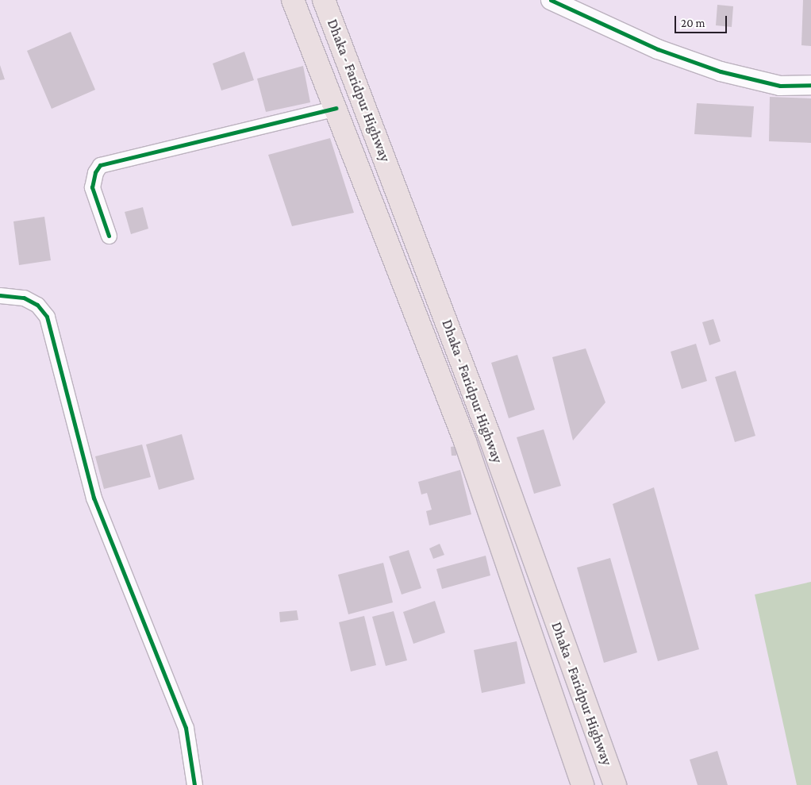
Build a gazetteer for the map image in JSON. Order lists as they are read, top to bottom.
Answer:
{
  "streets": {
    "highway": ["Dhaka - Faridpur Highway"]
  },
  "scale_bar": "20 m"
}
